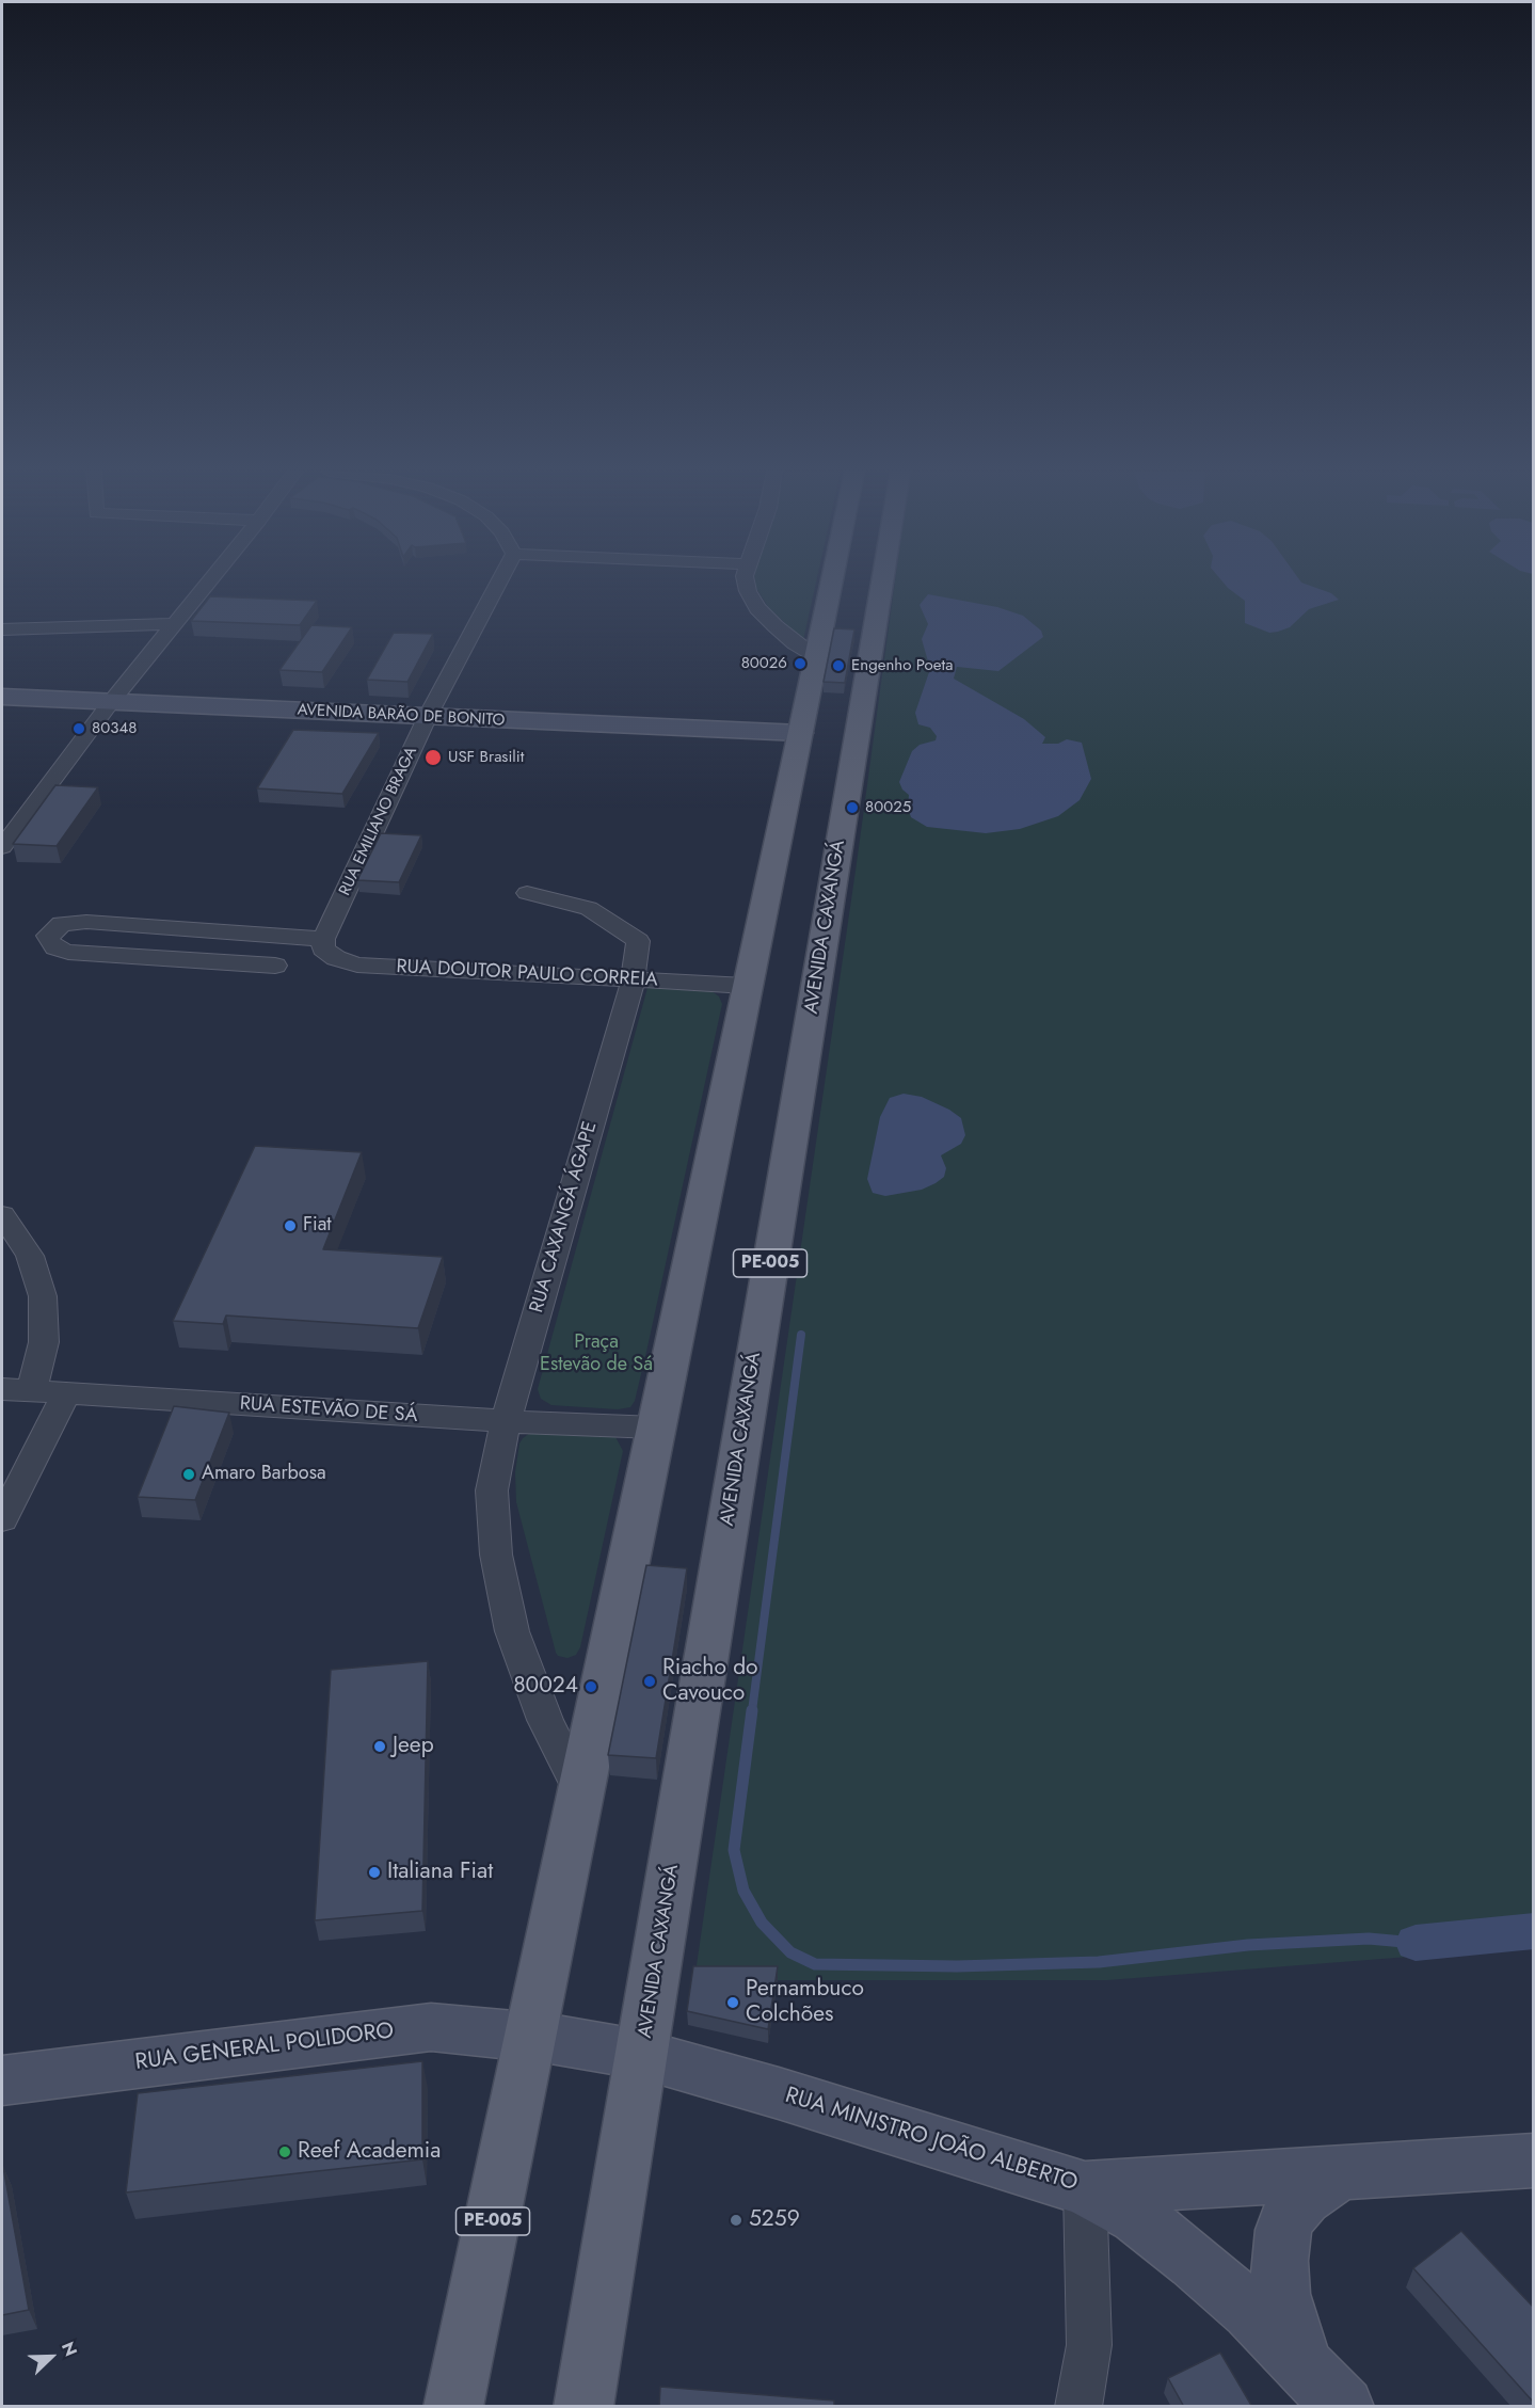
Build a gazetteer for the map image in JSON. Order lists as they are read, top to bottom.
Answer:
{
  "streets": {
    "main road": ["AVENIDA CAXANGÁ", "PE-005"],
    "street": [
      "AVENIDA BARÃO DE BONITO",
      "RUA EMILIANO BRAGA",
      "RUA DOUTOR PAULO CORREIA",
      "RUA CAXANGÁ ÁGAPE",
      "RUA ESTEVÃO DE SÁ",
      "RUA GENERAL POLIDORO",
      "RUA MINISTRO JOÃO ALBERTO"
    ]
  },
  "crossings": [
    ["AVENIDA BARÃO DE BONITO", "RUA EMILIANO BRAGA"],
    ["AVENIDA BARÃO DE BONITO", "PE-005"],
    ["RUA EMILIANO BRAGA", "RUA DOUTOR PAULO CORREIA"],
    ["AVENIDA CAXANGÁ", "RUA MINISTRO JOÃO ALBERTO"],
    ["RUA DOUTOR PAULO CORREIA", "RUA CAXANGÁ ÁGAPE"],
    ["RUA DOUTOR PAULO CORREIA", "PE-005"],
    ["RUA CAXANGÁ ÁGAPE", "PE-005"],
    ["RUA CAXANGÁ ÁGAPE", "RUA ESTEVÃO DE SÁ"],
    ["PE-005", "RUA ESTEVÃO DE SÁ"],
    ["PE-005", "RUA GENERAL POLIDORO"],
    ["PE-005", "RUA MINISTRO JOÃO ALBERTO"],
    ["RUA GENERAL POLIDORO", "RUA MINISTRO JOÃO ALBERTO"]
  ],
  "parks": ["Praça Estevão de Sá"],
  "places": [
    "80026",
    "Engenho Poeta",
    "80348",
    "USF Brasilit",
    "80025",
    "Fiat",
    "Amaro Barbosa",
    "Riacho do Cavouco",
    "80024",
    "Jeep",
    "Italiana Fiat",
    "Pernambuco Colchões",
    "Reef Academia",
    "5259"
  ],
  "north": "top right"
}
